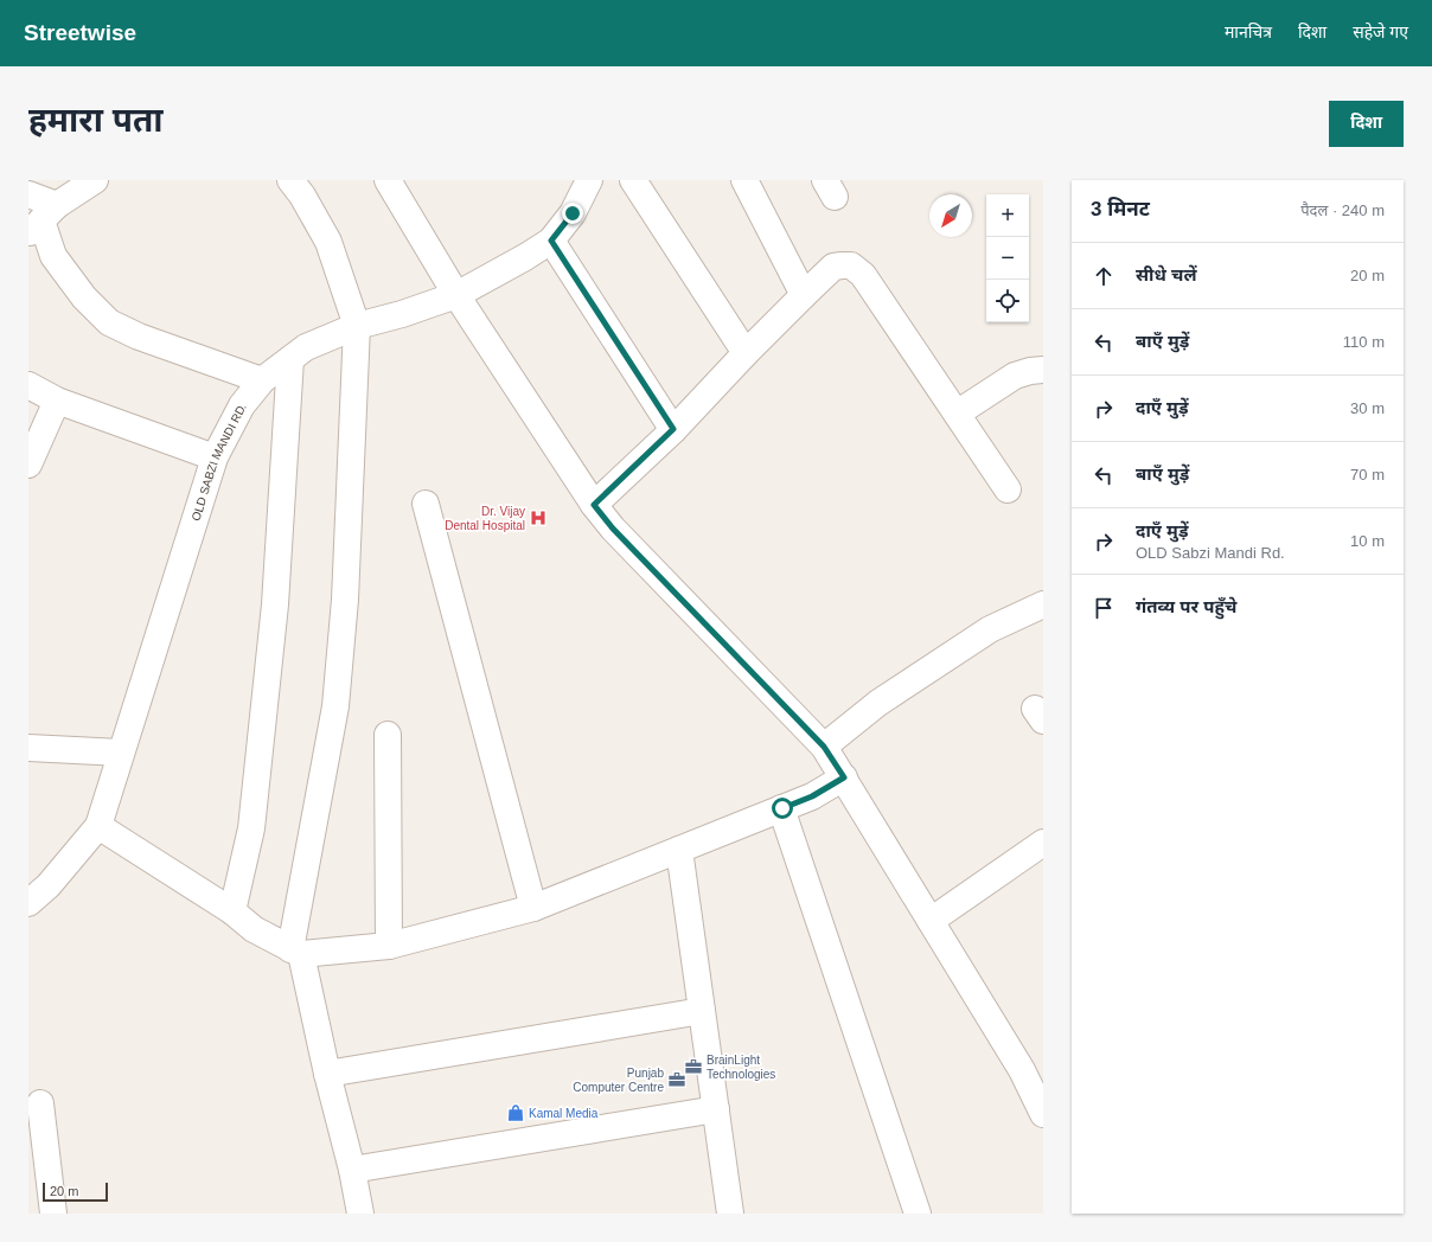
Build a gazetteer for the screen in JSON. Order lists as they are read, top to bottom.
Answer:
{
  "streets": {
    "street": ["OLD SABZI MANDI RD."]
  },
  "places": {
    "hospital": ["Dr. Vijay Dental Hospital"],
    "office": ["BrainLight Technologies", "Punjab Computer Centre"],
    "shop": ["Kamal Media"]
  },
  "scale_bar": "20 m",
  "north": "bottom left",
  "page": {
    "header": "Streetwise",
    "nav": ["मानचित्र", "दिशा", "सहेजे गए"],
    "buttons": "दिशा",
    "title": "हमारा पता",
    "heading": ["3 मिनट", "पैदल · 240 m"],
    "map_buttons": ["+", "−"],
    "list": [
      ["सीधे चलें", "20 m"],
      ["बाएँ मुड़ें", "110 m"],
      ["दाएँ मुड़ें", "30 m"],
      ["बाएँ मुड़ें", "70 m"],
      ["दाएँ मुड़ें", "OLD Sabzi Mandi Rd.", "10 m"],
      "गंतव्य पर पहुँचे"
    ],
    "scale": "20 m"
  }
}
